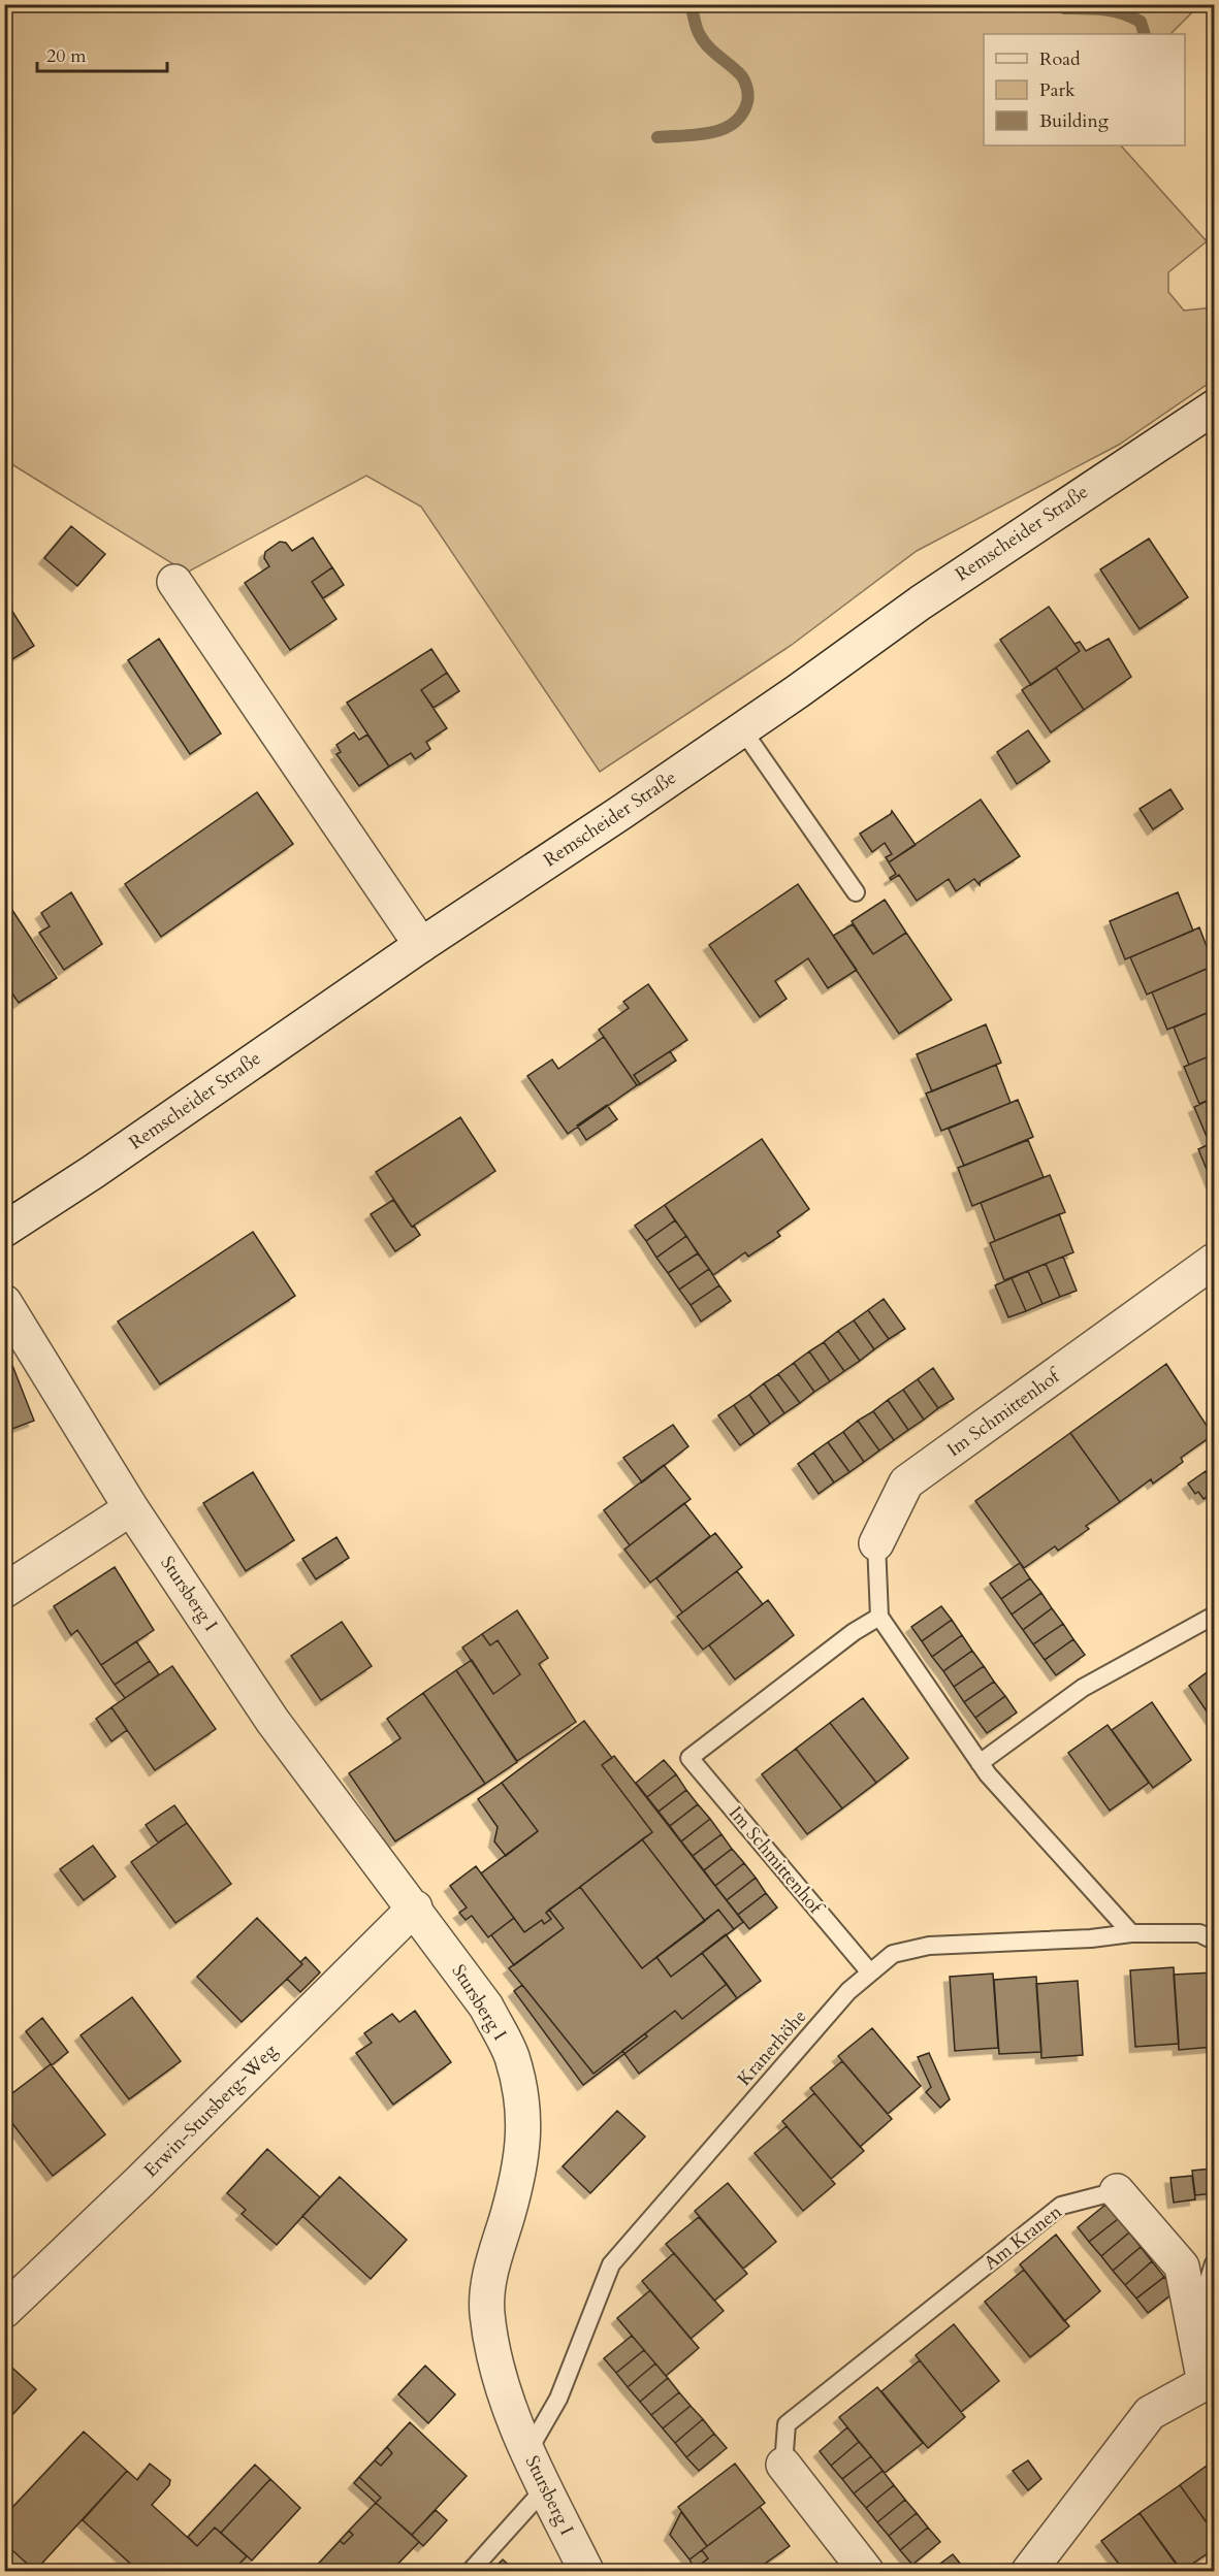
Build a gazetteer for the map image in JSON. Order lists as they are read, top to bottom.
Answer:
{
  "streets": {
    "street": [
      "Remscheider Straße",
      "Im Schmittenhof",
      "Stursberg I",
      "Erwin-Stursberg-Weg",
      "Am Kranen"
    ],
    "lane": ["Kranerhöhe"]
  },
  "crossings": [
    ["Im Schmittenhof", "Kranerhöhe"],
    ["Stursberg I", "Kranerhöhe"],
    ["Stursberg I", "Erwin-Stursberg-Weg"]
  ],
  "legend": ["Road", "Park", "Building"],
  "scale_bar": "20 m"
}
